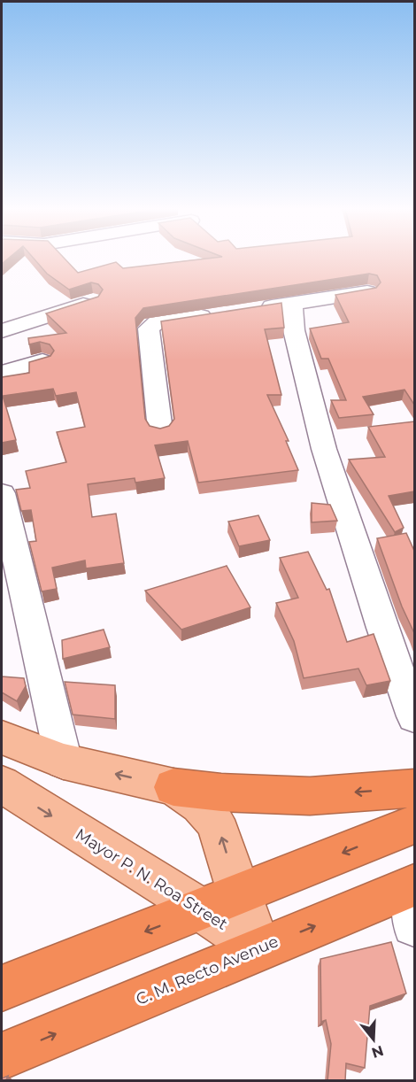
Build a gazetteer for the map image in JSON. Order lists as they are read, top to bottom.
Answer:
{
  "streets": {
    "highway": ["C. M. Recto Avenue"],
    "main road": ["Mayor P. N. Roa Street"]
  },
  "crossings": [
    ["Mayor P. N. Roa Street", "C. M. Recto Avenue"]
  ],
  "north": "bottom"
}
